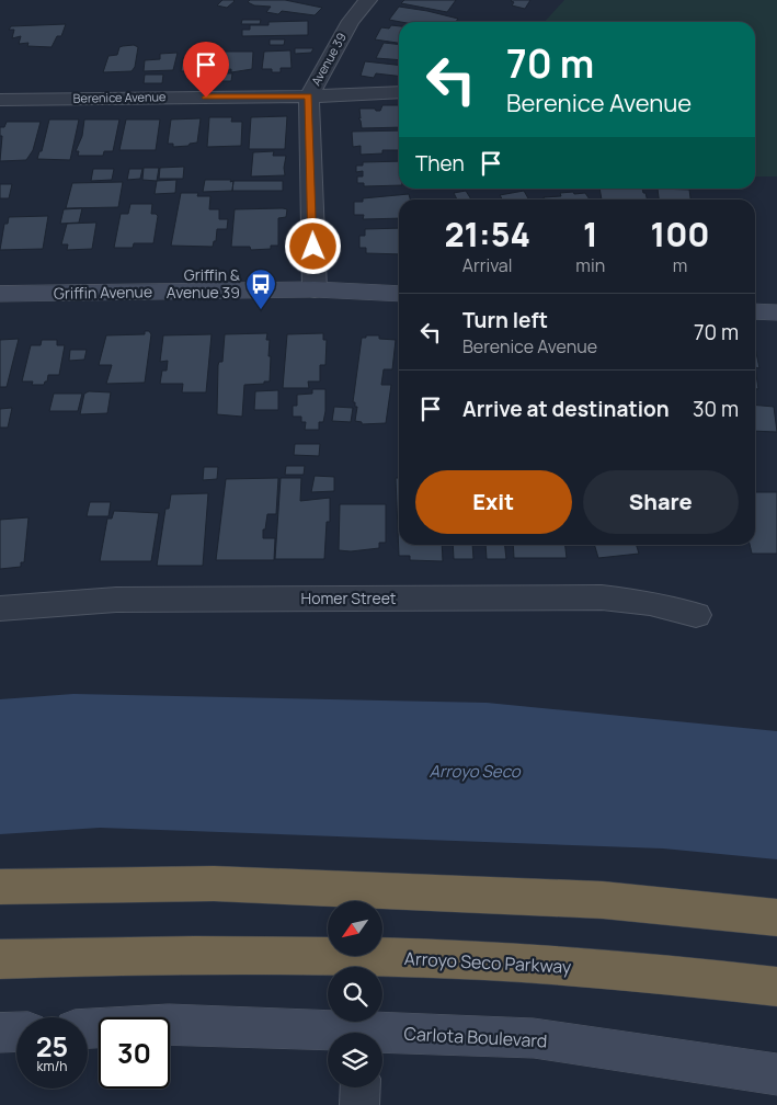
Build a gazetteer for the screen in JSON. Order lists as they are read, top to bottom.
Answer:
{
  "streets": {
    "highway": ["Arroyo Seco Parkway"],
    "street": [
      "Avenue 39",
      "Berenice Avenue",
      "Griffin Avenue",
      "Homer Street",
      "Carlota Boulevard"
    ]
  },
  "crossings": [
    ["Avenue 39", "Berenice Avenue"],
    ["Avenue 39", "Griffin Avenue"]
  ],
  "water": ["Arroyo Seco"],
  "places": {
    "bus stop": ["Griffin & Avenue 39"]
  },
  "north": "bottom left",
  "page": {
    "turn": ["70 m", "Berenice Avenue"],
    "then": "Then",
    "eta": [
      "21:54",
      "Arrival",
      "1",
      "min",
      "100",
      "m"
    ],
    "list": [
      {
        "name": "Turn left",
        "note": "Berenice Avenue",
        "value": "70 m"
      },
      {
        "name": "Arrive at destination",
        "value": "30 m"
      }
    ],
    "buttons": ["Exit", "Share"],
    "speed": "25 km/h",
    "limit": "30"
  }
}
